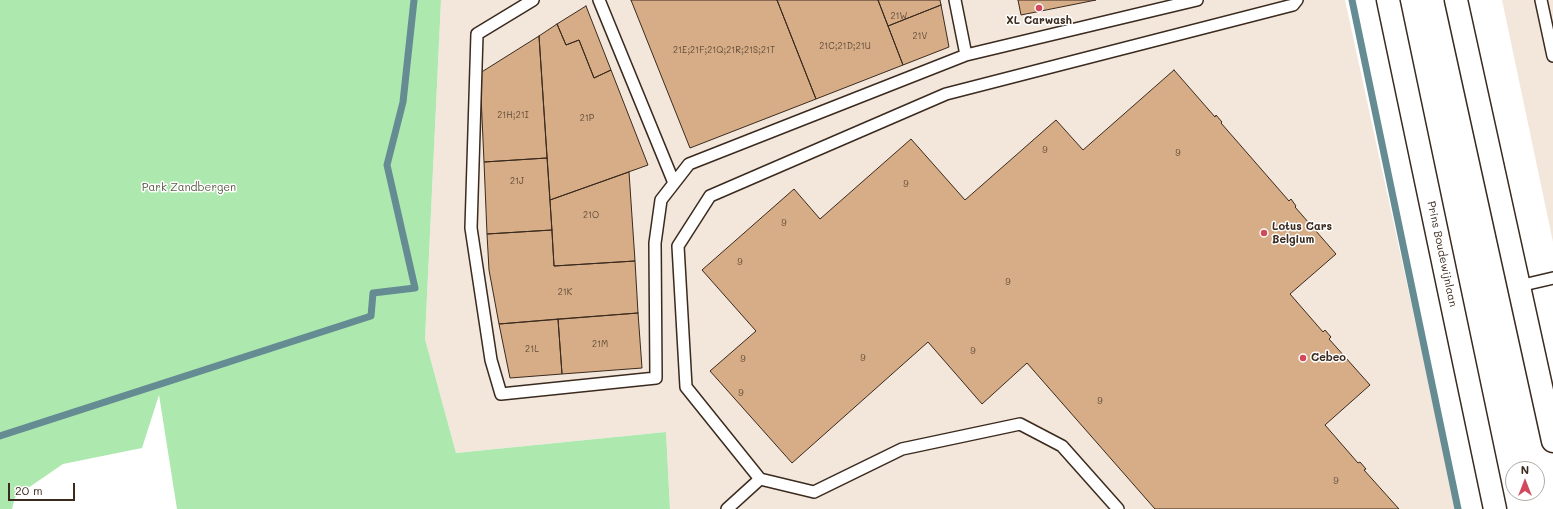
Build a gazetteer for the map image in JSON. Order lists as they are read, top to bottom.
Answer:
{
  "streets": {
    "main road": ["Prins Boudewijnlaan"]
  },
  "parks": ["Park Zandbergen"],
  "places": ["XL Carwash", "Lotus Cars Belgium", "Cebeo"],
  "house_numbers": [
    "21W",
    "21V",
    "21C;21D;21U",
    "21E;21F;21Q;21R;21S;21T",
    "21H;21I",
    "21P",
    "9",
    "9",
    "21J",
    "9",
    "21O",
    "9",
    "9",
    "9",
    "21K",
    "21M",
    "21L",
    "9",
    "9",
    "9",
    "9",
    "9",
    "9"
  ],
  "scale_bar": "20 m",
  "north": "top"
}
